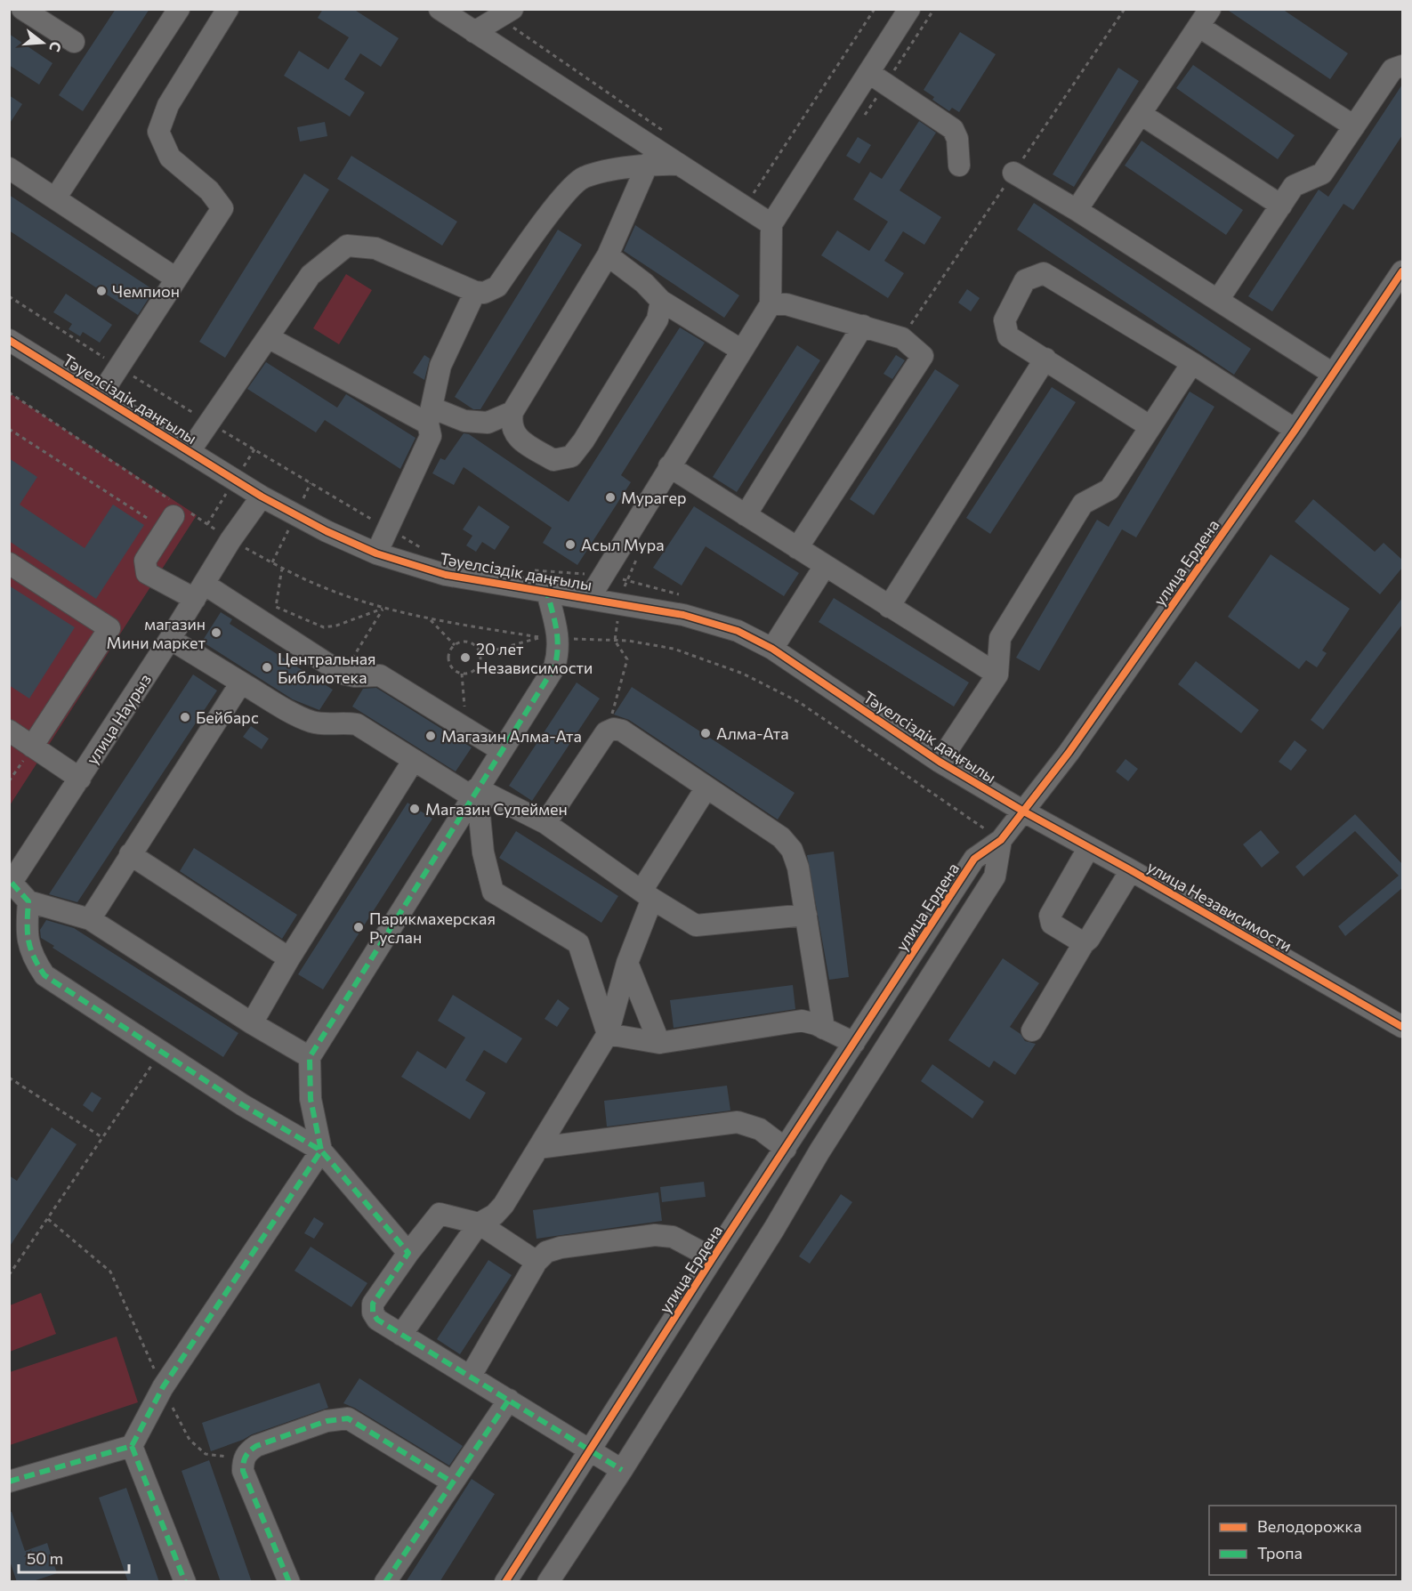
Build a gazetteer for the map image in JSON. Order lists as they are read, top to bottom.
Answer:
{
  "streets": {
    "street": [
      "Тәуелсіздік даңғылы",
      "улица Ердена",
      "улица Наурыз",
      "улица Независимости"
    ]
  },
  "crossings": [
    ["Тәуелсіздік даңғылы", "улица Ердена"],
    ["Тәуелсіздік даңғылы", "улица Наурыз"],
    ["Тәуелсіздік даңғылы", "улица Независимости"],
    ["улица Ердена", "улица Независимости"]
  ],
  "places": [
    "Чемпион",
    "Мурагер",
    "Асыл Мура",
    "магазин Мини маркет",
    "20 лет Независимости",
    "Центральная Библиотека",
    "Бейбарс",
    "Алма-Ата",
    "Магазин Алма-Ата",
    "Магазин Сулеймен",
    "Парикмахерская Руслан"
  ],
  "legend": ["Велодорожка", "Тропа"],
  "scale_bar": "50 m",
  "north": "right"
}
